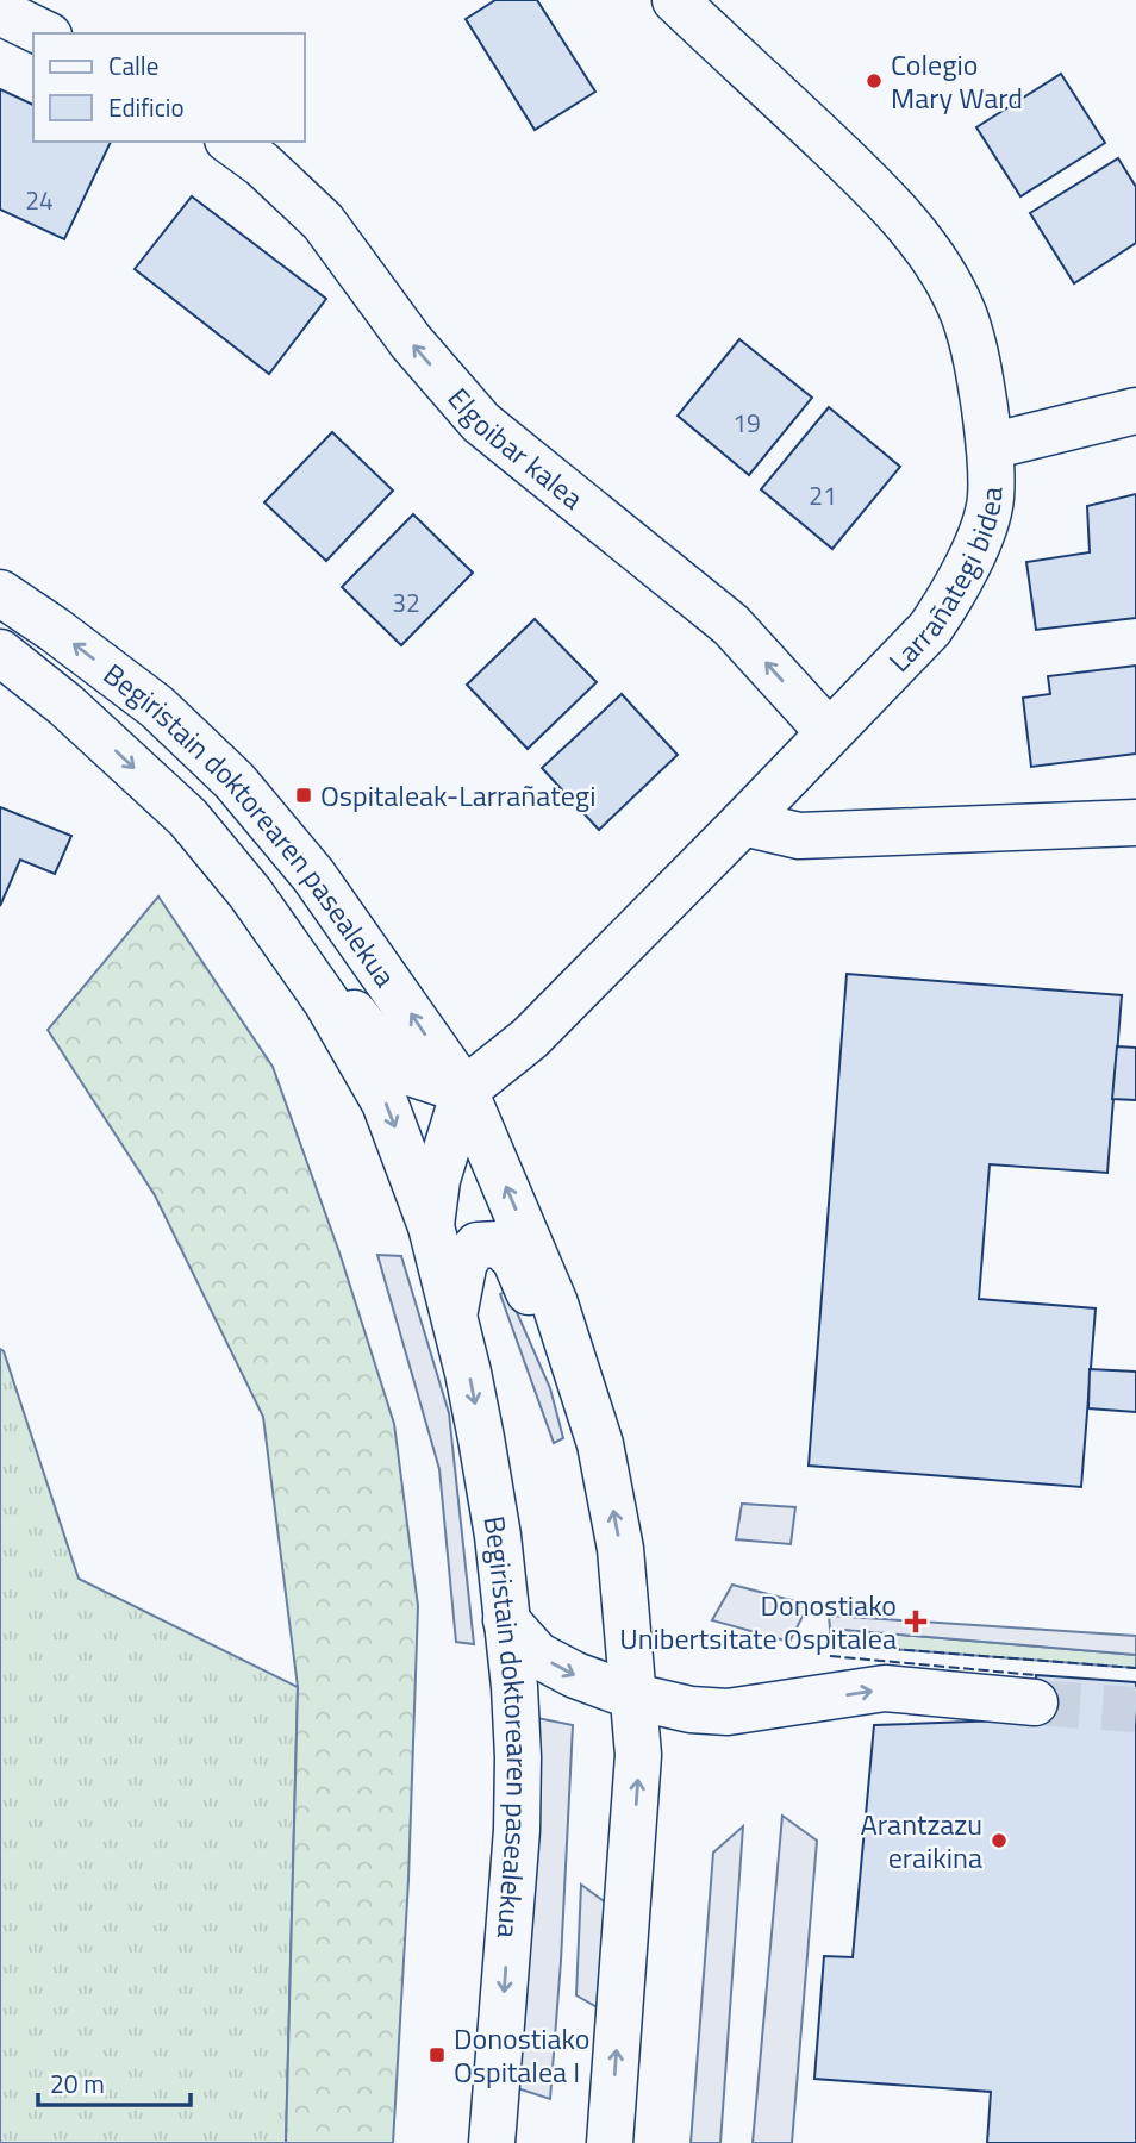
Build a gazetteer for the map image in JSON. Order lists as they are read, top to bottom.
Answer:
{
  "streets": {
    "main road": ["Elgoibar kalea", "Larrañategi bidea", "Begiristain doktorearen pasealekua"]
  },
  "crossings": [
    ["Elgoibar kalea", "Larrañategi bidea"],
    ["Larrañategi bidea", "Begiristain doktorearen pasealekua"]
  ],
  "one_way": ["Elgoibar kalea"],
  "places": {
    "other": ["Colegio Mary Ward", "Arantzazu eraikina"],
    "transit": ["Ospitaleak-Larrañategi", "Donostiako Ospitalea I"],
    "health": ["Donostiako Unibertsitate Ospitalea"]
  },
  "house_numbers": [
    "24",
    "19",
    "21",
    "32"
  ],
  "legend": ["Calle", "Edificio"],
  "scale_bar": "20 m"
}
